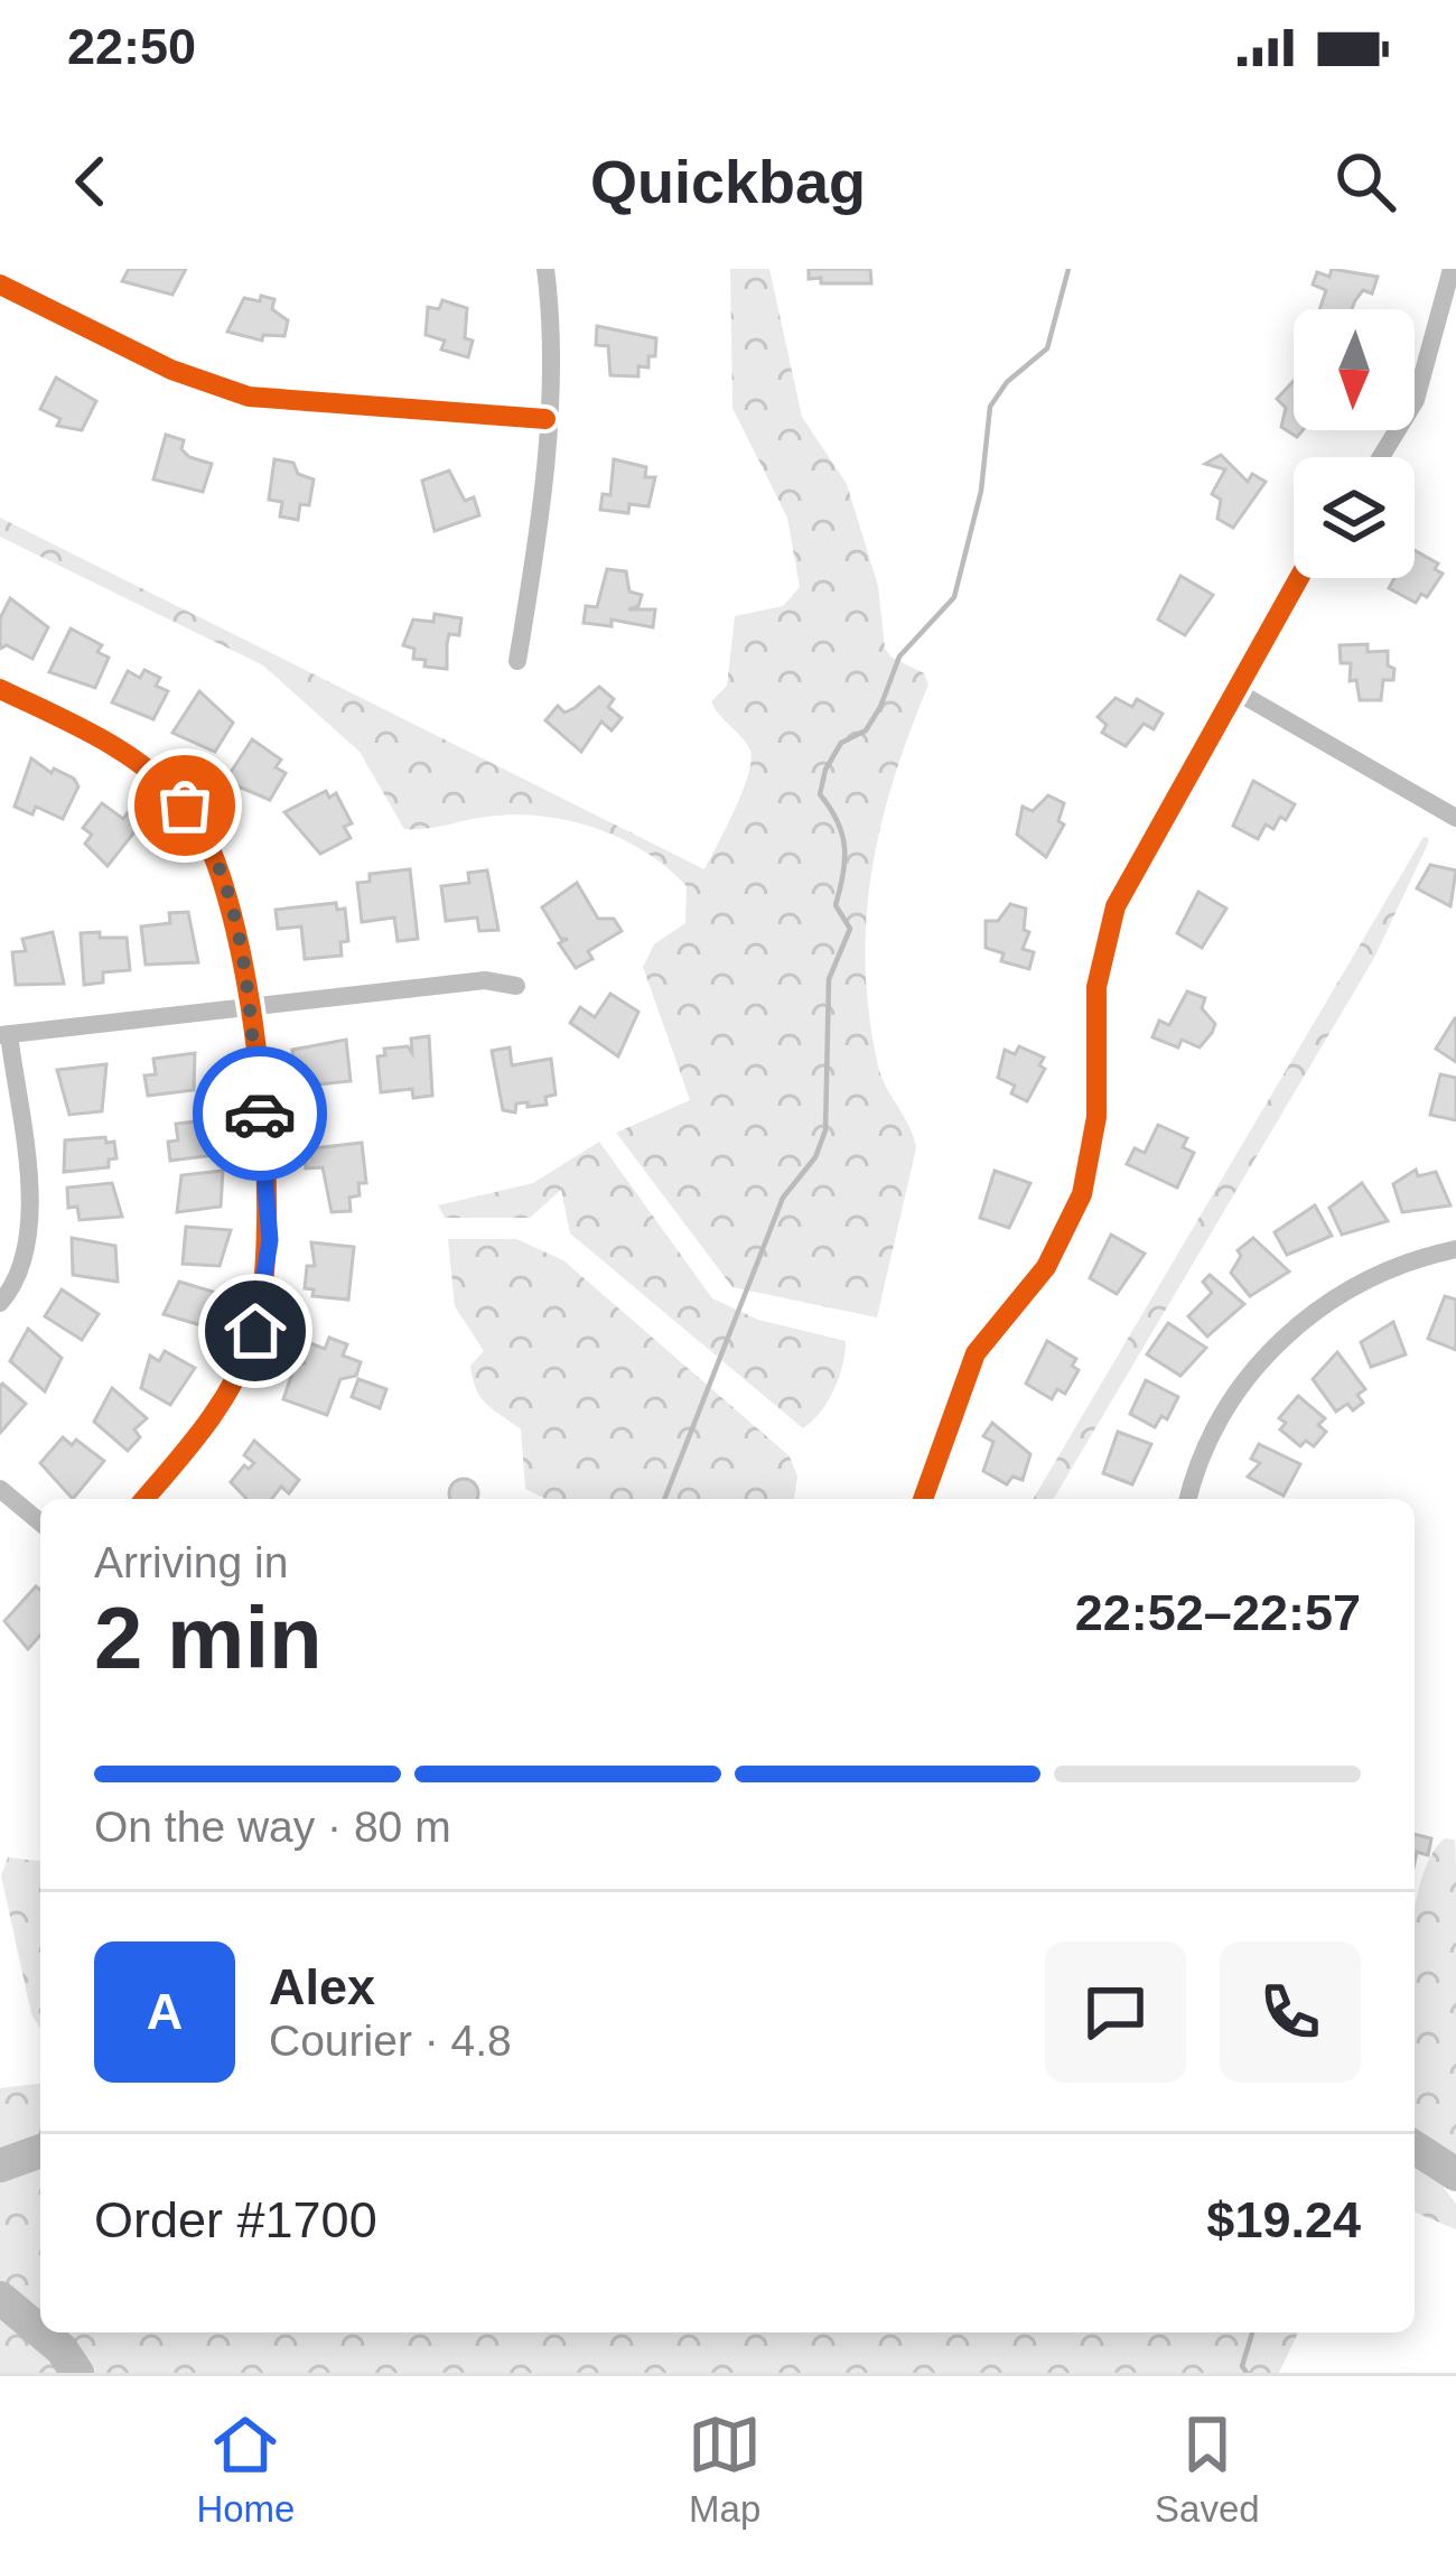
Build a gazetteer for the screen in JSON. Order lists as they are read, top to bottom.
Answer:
{
  "north": "bottom",
  "page": {
    "status": "22:50",
    "header": "Quickbag",
    "heading": ["2 min", "Arriving in", "22:52–22:57"],
    "panel": [
      "Alex",
      "Courier · 4.8",
      "Order #1700",
      "$19.24"
    ],
    "bar": "On the way · 80 m",
    "round": "A",
    "tabs": ["Home", "Map", "Saved"]
  }
}
